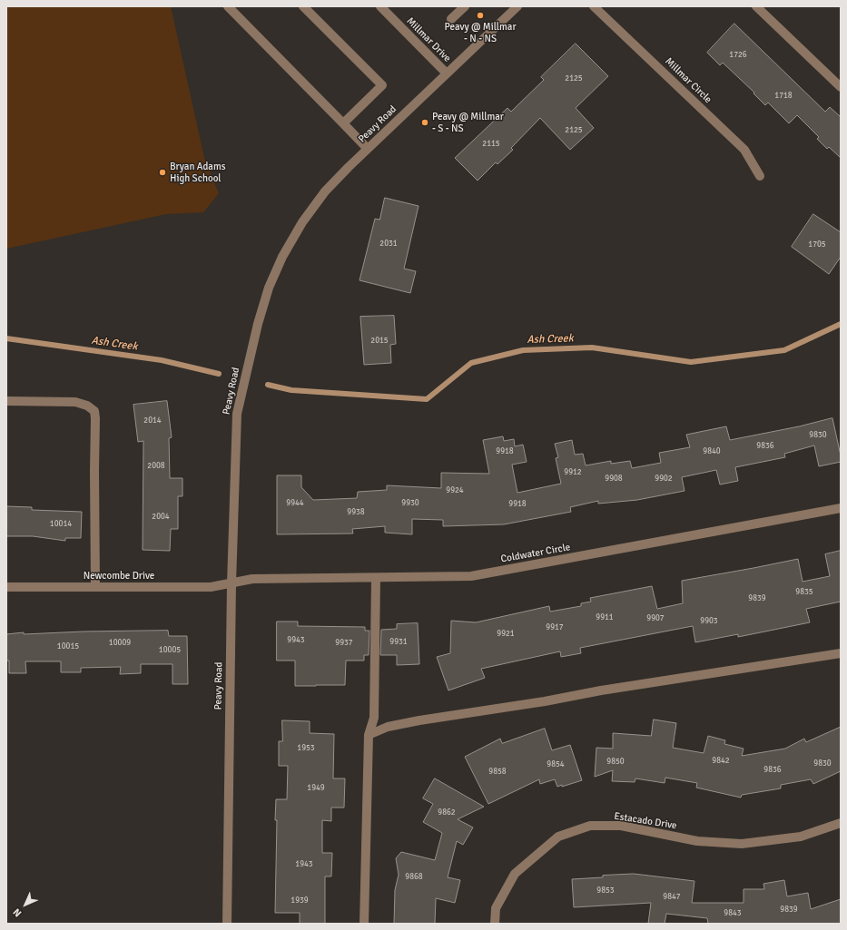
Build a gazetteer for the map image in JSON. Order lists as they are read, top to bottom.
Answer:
{
  "streets": {
    "street": [
      "Millmar Drive",
      "Millmar Circle",
      "Peavy Road",
      "Coldwater Circle",
      "Newcombe Drive",
      "Estacado Drive"
    ]
  },
  "crossings": [
    ["Millmar Drive", "Peavy Road"],
    ["Peavy Road", "Coldwater Circle"],
    ["Peavy Road", "Newcombe Drive"],
    ["Coldwater Circle", "Newcombe Drive"]
  ],
  "water": ["Ash Creek"],
  "places": ["Peavy @ Millmar - N - NS", "Peavy @ Millmar - S - NS", "Bryan Adams High School"],
  "house_numbers": [
    "1726",
    "2125",
    "1718",
    "2125",
    "2115",
    "2031",
    "1705",
    "2015",
    "2014",
    "9830",
    "9836",
    "9918",
    "9840",
    "2008",
    "9912",
    "9908",
    "9902",
    "9924",
    "9944",
    "9930",
    "9918",
    "9938",
    "2004",
    "10014",
    "9835",
    "9839",
    "9911",
    "9907",
    "9903",
    "9917",
    "9921",
    "9943",
    "9931",
    "10009",
    "9937",
    "10015",
    "10005",
    "1953",
    "9842",
    "9850",
    "9830",
    "9854",
    "9836",
    "9858",
    "1949",
    "9862",
    "1943",
    "9868",
    "9853",
    "9847",
    "1939",
    "9839",
    "9843"
  ],
  "north": "bottom left"
}
